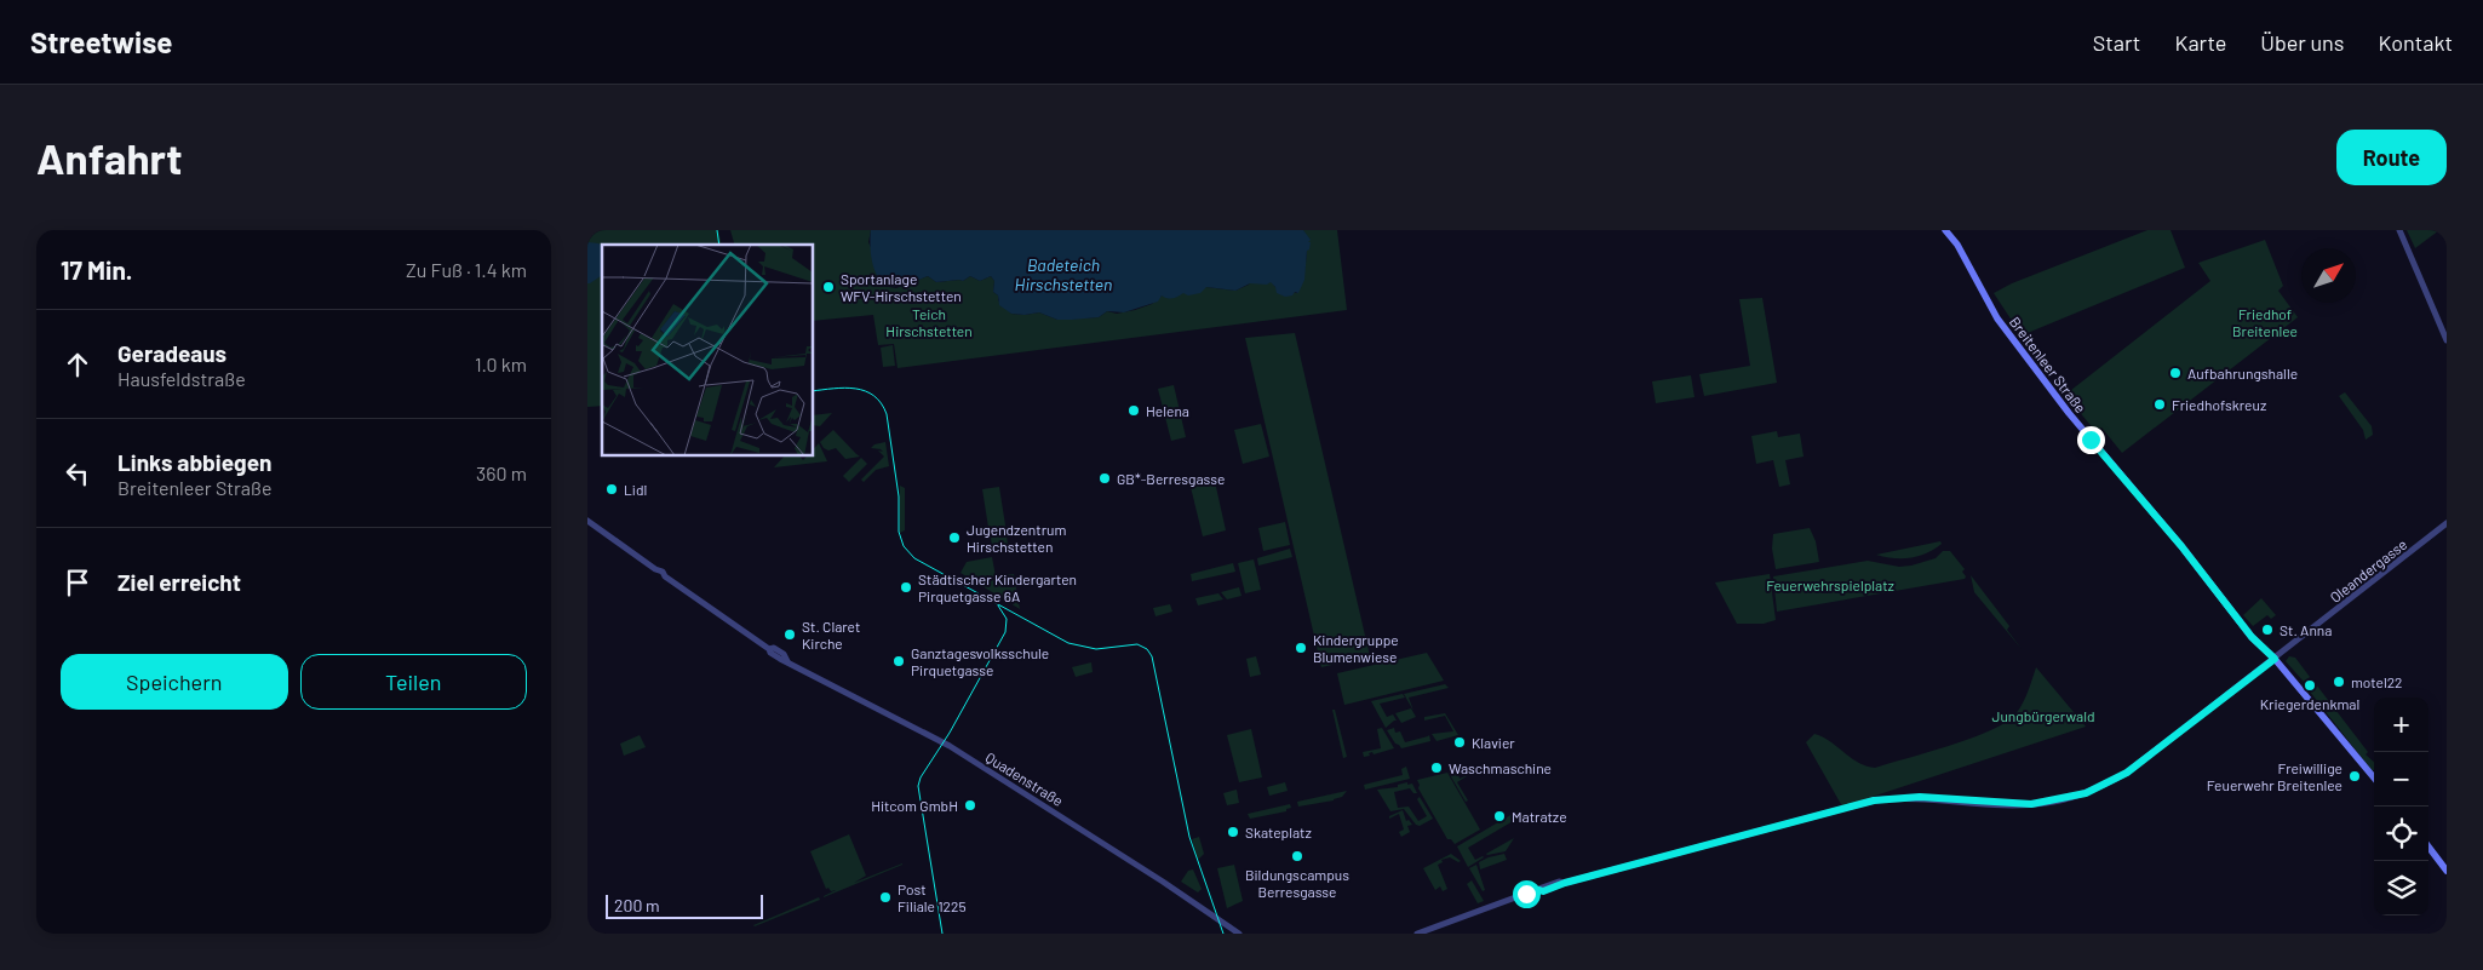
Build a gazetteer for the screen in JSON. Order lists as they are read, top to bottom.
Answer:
{
  "streets": {
    "main road": ["Breitenleer Straße"],
    "street": ["Oleandergasse", "Quadenstraße"]
  },
  "crossings": [
    ["Breitenleer Straße", "Oleandergasse"]
  ],
  "water": ["Badeteich Hirschstetten"],
  "parks": [
    "Teich Hirschstetten",
    "Friedhof Breitenlee",
    "Feuerwehrspielplatz",
    "Jungbürgerwald"
  ],
  "places": [
    "Sportanlage WFV-Hirschstetten",
    "Aufbahrungshalle",
    "Friedhofskreuz",
    "Helena",
    "GB*-Berresgasse",
    "Lidl",
    "Jugendzentrum Hirschstetten",
    "Städtischer Kindergarten Pirquetgasse 6A",
    "St. Anna",
    "St. Claret Kirche",
    "Kindergruppe Blumenwiese",
    "Ganztagesvolksschule Pirquetgasse",
    "motel22",
    "Kriegerdenkmal",
    "Klavier",
    "Waschmaschine",
    "Freiwillige Feuerwehr Breitenlee",
    "Hitcom GmbH",
    "Matratze",
    "Skateplatz",
    "Bildungscampus Berresgasse",
    "Post Filiale 1225"
  ],
  "scale_bar": "200 m",
  "north": "top right",
  "page": {
    "header": "Streetwise",
    "nav": [
      "Start",
      "Karte",
      "Über uns",
      "Kontakt"
    ],
    "buttons": [
      "Route",
      ["Speichern", "Teilen"]
    ],
    "title": "Anfahrt",
    "heading": ["17 Min.", "Zu Fuß · 1.4 km"],
    "list": [
      ["Geradeaus", "Hausfeldstraße", "1.0 km"],
      ["Links abbiegen", "Breitenleer Straße", "360 m"],
      "Ziel erreicht"
    ],
    "map_buttons": ["+", "−"],
    "scale": "200 m"
  }
}
